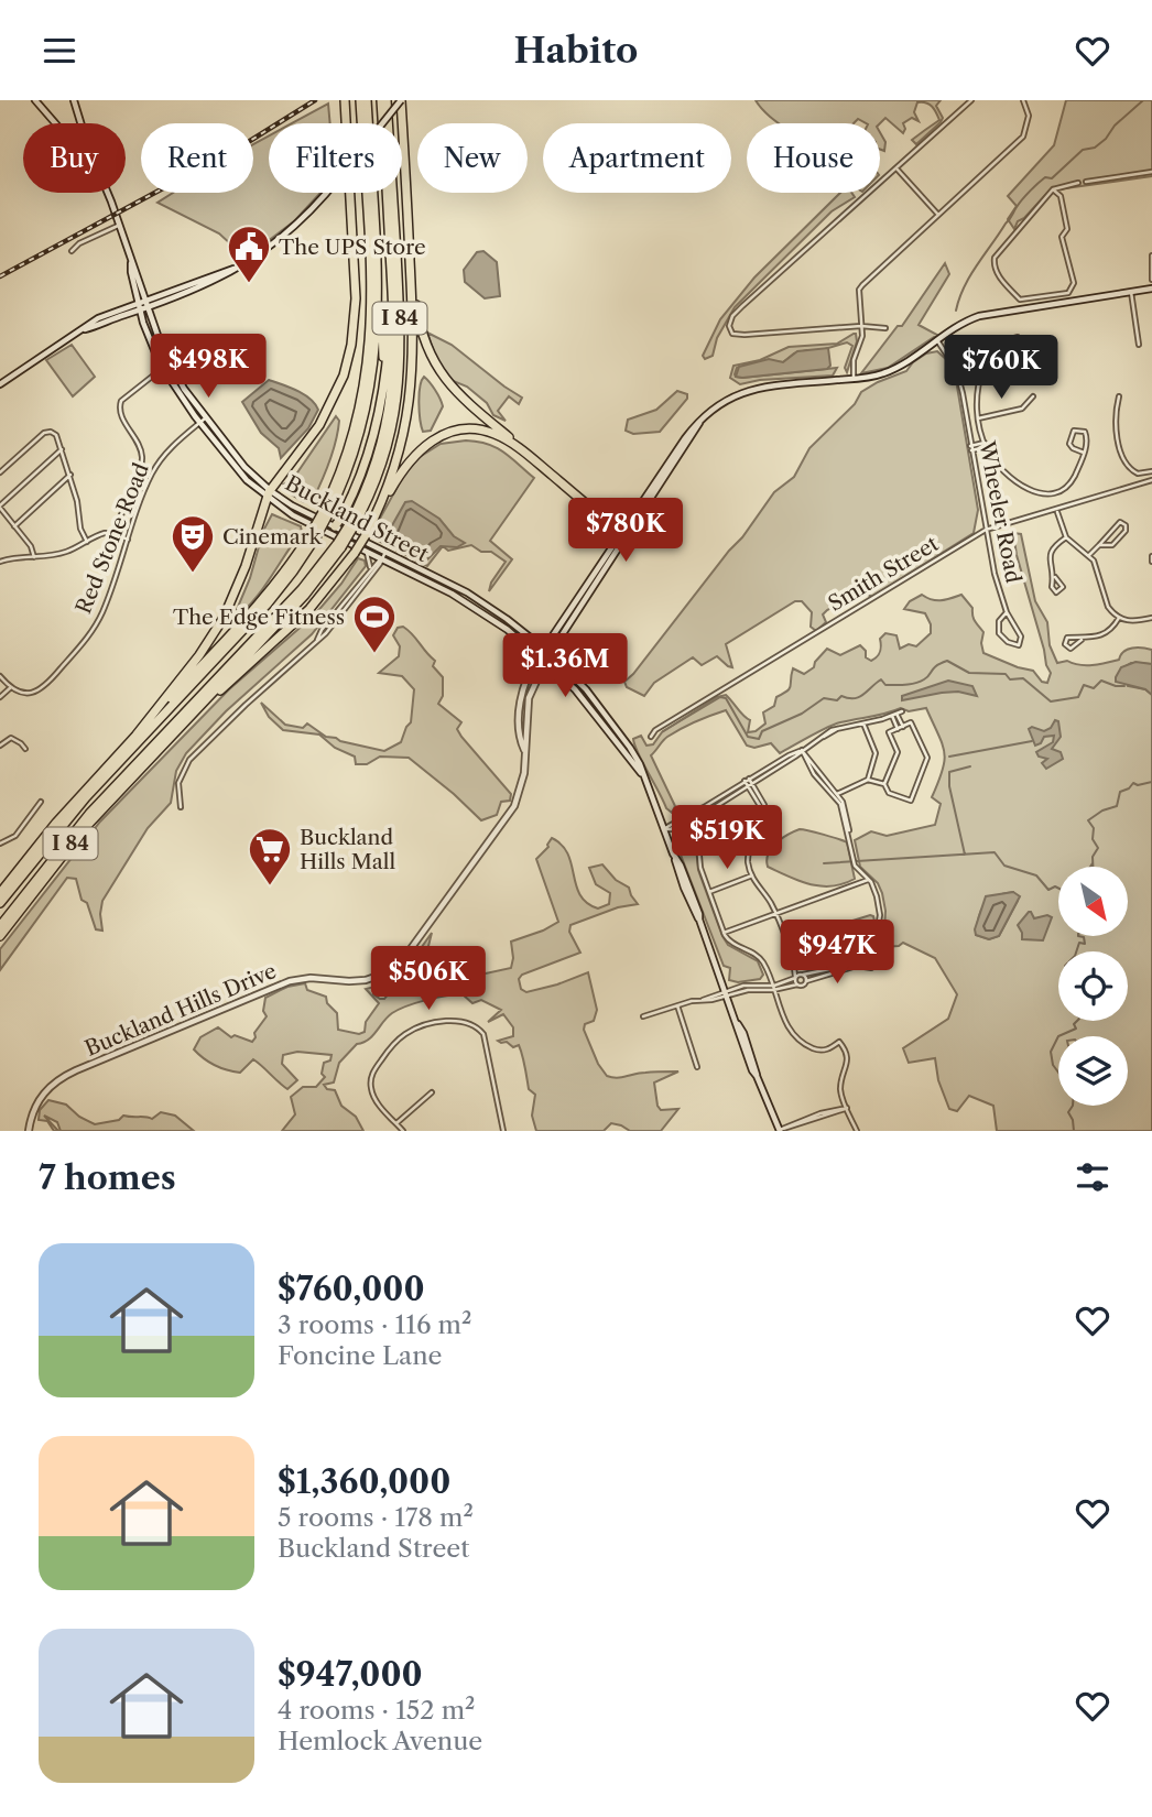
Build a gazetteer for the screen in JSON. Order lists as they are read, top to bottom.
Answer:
{
  "streets": {
    "highway": ["I 84"],
    "main road": ["Buckland Street", "Buckland Hills Drive"],
    "street": ["Wheeler Road", "Red Stone Road", "Smith Street"]
  },
  "crossings": [
    ["Wheeler Road", "Smith Street"],
    ["Buckland Street", "Red Stone Road"],
    ["Buckland Street", "Buckland Hills Drive"]
  ],
  "places": {
    "public building": ["The UPS Store"],
    "theatre": ["Cinemark"],
    "sports": ["The Edge Fitness"],
    "supermarket": ["Buckland Hills Mall"]
  },
  "north": "bottom right",
  "page": {
    "header": "Habito",
    "chip": [
      "Buy",
      "Rent",
      "Filters",
      "New",
      "Apartment",
      "House"
    ],
    "price": [
      "$498K",
      "$760K",
      "$780K",
      "$1.36M",
      "$519K",
      "$947K",
      "$506K"
    ],
    "heading": "7 homes",
    "list": [
      {
        "name": "$760,000",
        "note": "3 rooms · 116 m² · Foncine Lane"
      },
      {
        "name": "$1,360,000",
        "note": "5 rooms · 178 m² · Buckland Street"
      },
      {
        "name": "$947,000",
        "note": "4 rooms · 152 m² · Hemlock Avenue"
      }
    ]
  }
}
